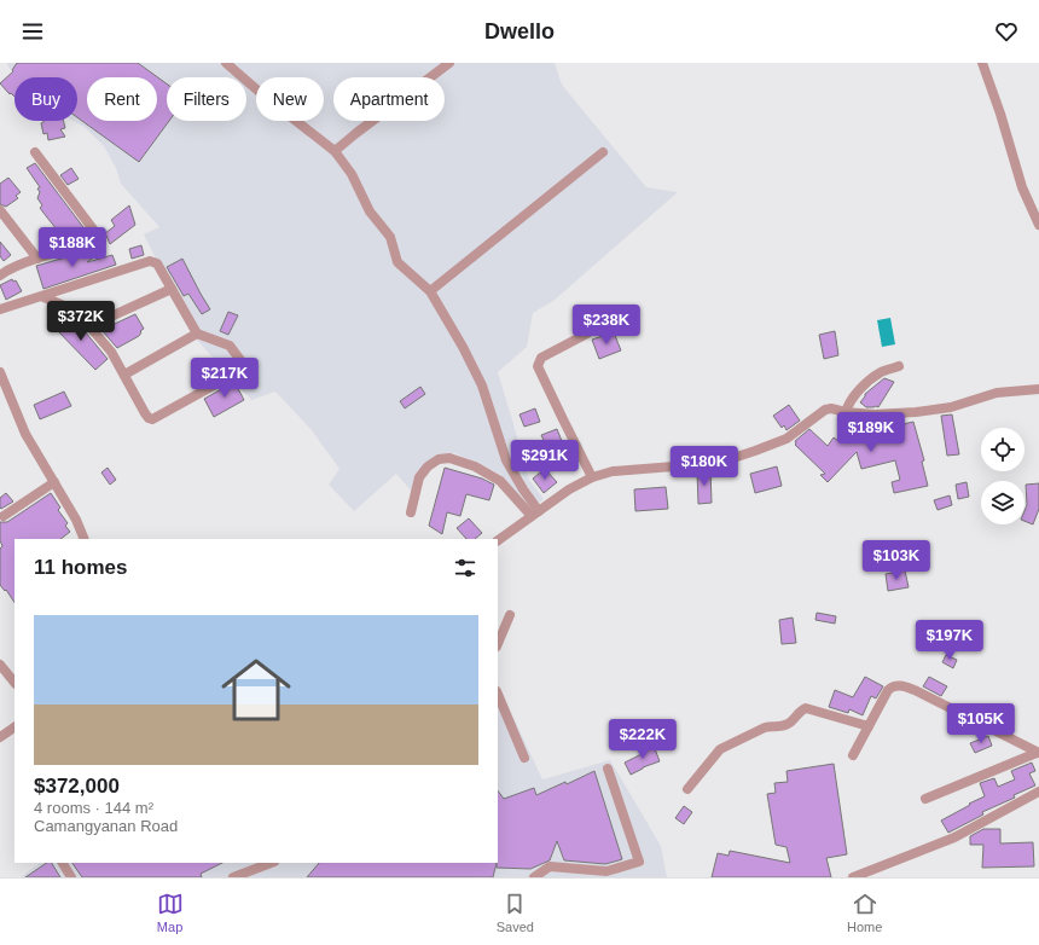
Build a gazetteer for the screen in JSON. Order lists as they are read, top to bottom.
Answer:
{
  "page": {
    "header": "Dwello",
    "chip": [
      "Buy",
      "Rent",
      "Filters",
      "New",
      "Apartment"
    ],
    "price": [
      "$188K",
      "$372K",
      "$238K",
      "$217K",
      "$189K",
      "$291K",
      "$180K",
      "$103K",
      "$197K",
      "$105K",
      "$222K"
    ],
    "heading": "11 homes",
    "list": [
      {
        "name": "$372,000",
        "note": "4 rooms · 144 m² · Camangyanan Road"
      }
    ],
    "tabs": ["Map", "Saved", "Home"]
  }
}
